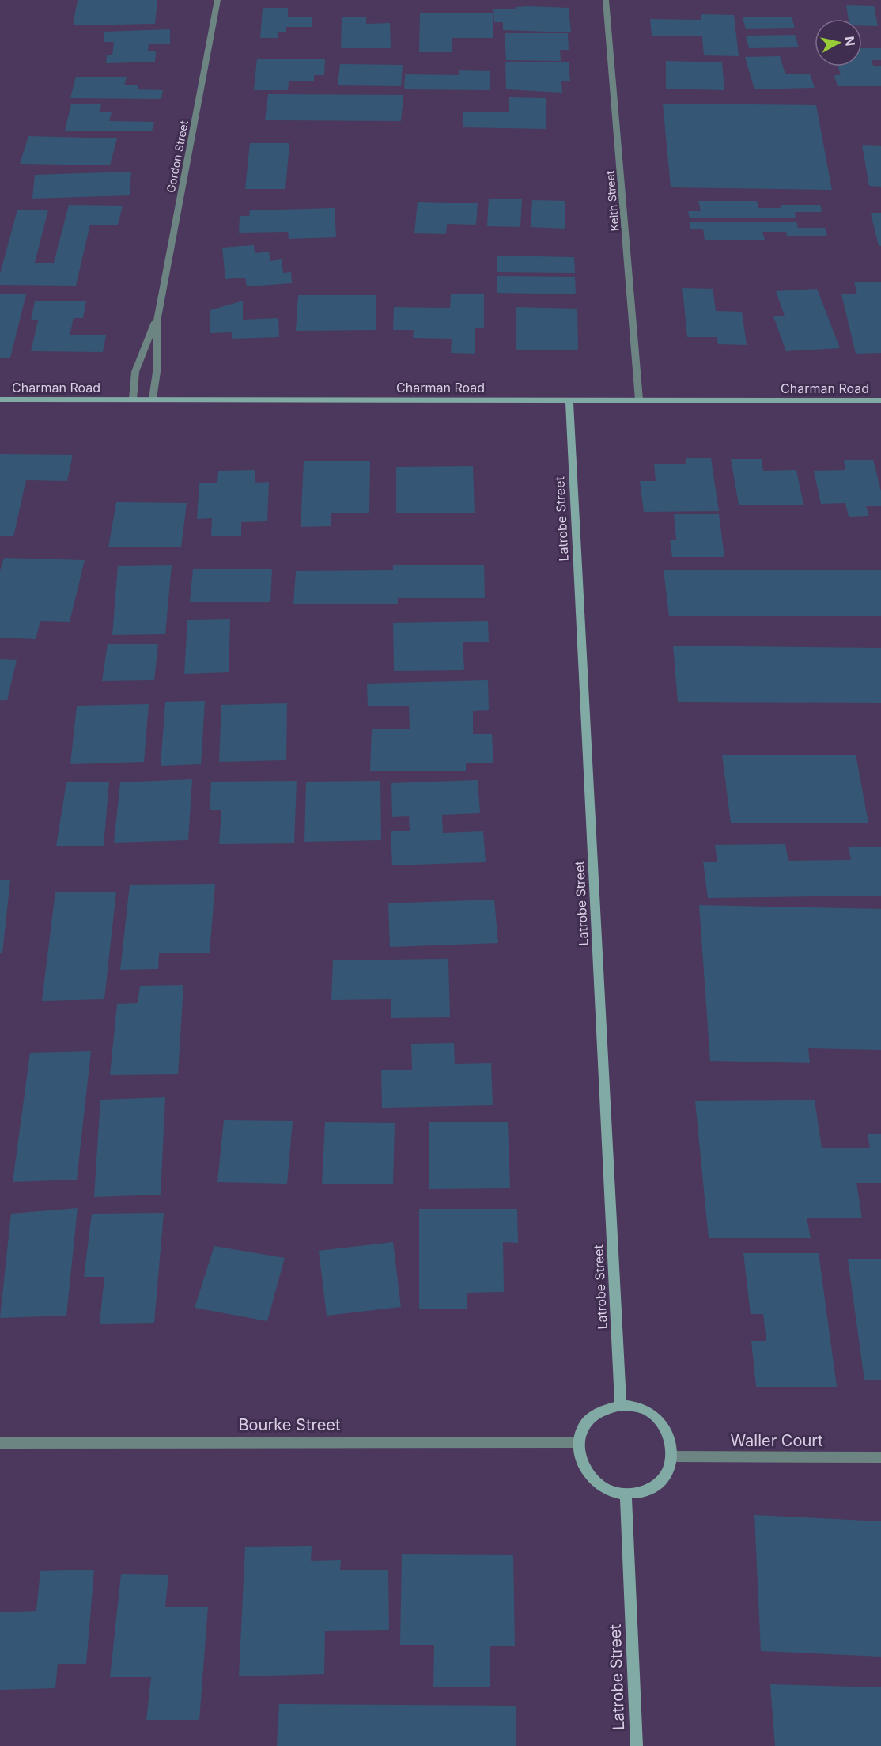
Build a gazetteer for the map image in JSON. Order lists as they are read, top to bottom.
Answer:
{
  "streets": {
    "street": [
      "Gordon Street",
      "Keith Street",
      "Charman Road",
      "Latrobe Street",
      "Bourke Street",
      "Waller Court"
    ]
  },
  "crossings": [
    ["Gordon Street", "Charman Road"],
    ["Keith Street", "Charman Road"],
    ["Charman Road", "Latrobe Street"],
    ["Latrobe Street", "Bourke Street"],
    ["Latrobe Street", "Waller Court"],
    ["Bourke Street", "Waller Court"]
  ],
  "north": "right"
}
